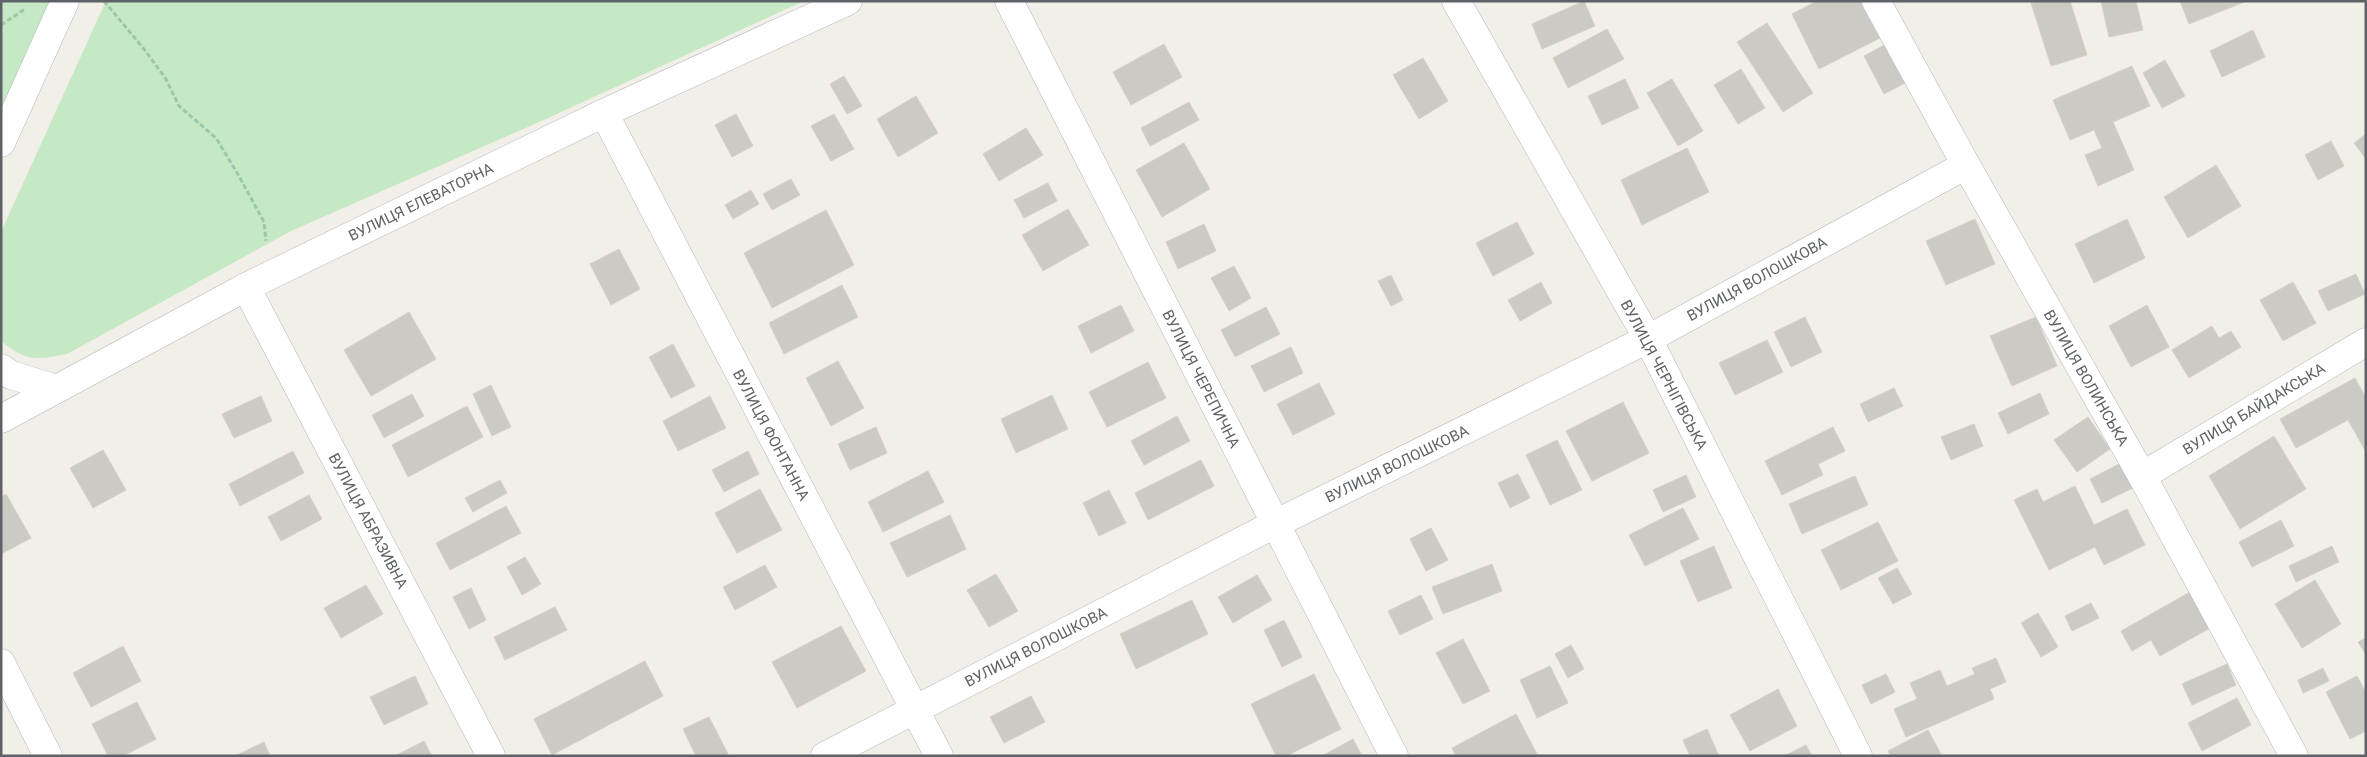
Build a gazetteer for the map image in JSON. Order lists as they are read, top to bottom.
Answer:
{
  "streets": {
    "street": [
      "ВУЛИЦЯ ЕЛЕВАТОРНА",
      "ВУЛИЦЯ ВОЛОШКОВА",
      "ВУЛИЦЯ ЧЕРНІГІВСЬКА",
      "ВУЛИЦЯ ВОЛИНСЬКА",
      "ВУЛИЦЯ ЧЕРЕПИЧНА",
      "ВУЛИЦЯ БАЙДАКСЬКА",
      "ВУЛИЦЯ ФОНТАННА",
      "ВУЛИЦЯ АБРАЗИВНА"
    ]
  },
  "crossings": [
    ["ВУЛИЦЯ ЕЛЕВАТОРНА", "ВУЛИЦЯ ФОНТАННА"],
    ["ВУЛИЦЯ ЕЛЕВАТОРНА", "ВУЛИЦЯ АБРАЗИВНА"],
    ["ВУЛИЦЯ ВОЛОШКОВА", "ВУЛИЦЯ ЧЕРНІГІВСЬКА"],
    ["ВУЛИЦЯ ВОЛОШКОВА", "ВУЛИЦЯ ВОЛИНСЬКА"],
    ["ВУЛИЦЯ ВОЛОШКОВА", "ВУЛИЦЯ ЧЕРЕПИЧНА"],
    ["ВУЛИЦЯ ВОЛОШКОВА", "ВУЛИЦЯ ФОНТАННА"],
    ["ВУЛИЦЯ ВОЛИНСЬКА", "ВУЛИЦЯ БАЙДАКСЬКА"]
  ]
}
